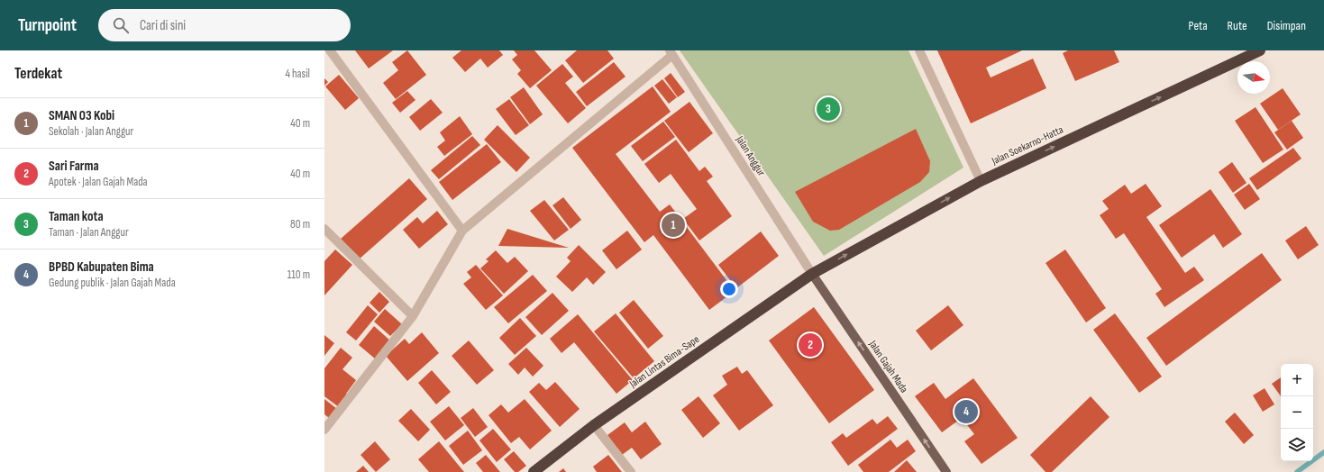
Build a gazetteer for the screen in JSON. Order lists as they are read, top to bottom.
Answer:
{
  "streets": {
    "highway": ["Jalan Soekarno-Hatta", "Jalan Lintas Bima-Sape"],
    "main road": ["Jalan Gajah Mada"],
    "street": ["Jalan Anggur"]
  },
  "crossings": [
    ["Jalan Soekarno-Hatta", "Jalan Anggur"],
    ["Jalan Soekarno-Hatta", "Jalan Lintas Bima-Sape"],
    ["Jalan Soekarno-Hatta", "Jalan Gajah Mada"],
    ["Jalan Anggur", "Jalan Lintas Bima-Sape"],
    ["Jalan Anggur", "Jalan Gajah Mada"],
    ["Jalan Lintas Bima-Sape", "Jalan Gajah Mada"]
  ],
  "one_way": ["Jalan Soekarno-Hatta", "Jalan Gajah Mada"],
  "north": "right",
  "page": {
    "header": "Turnpoint",
    "search": "Cari di sini",
    "nav": ["Peta", "Rute", "Disimpan"],
    "heading": ["Terdekat", "4 hasil"],
    "pins": [
      "3",
      "1",
      "2",
      "4"
    ],
    "list": [
      {
        "mark": "1",
        "name": "SMAN 03 Kobi",
        "note": "Sekolah · Jalan Anggur",
        "value": "40 m"
      },
      {
        "mark": "2",
        "name": "Sari Farma",
        "note": "Apotek · Jalan Gajah Mada",
        "value": "40 m"
      },
      {
        "mark": "3",
        "name": "Taman kota",
        "note": "Taman · Jalan Anggur",
        "value": "80 m"
      },
      {
        "mark": "4",
        "name": "BPBD Kabupaten Bima",
        "note": "Gedung publik · Jalan Gajah Mada",
        "value": "110 m"
      }
    ],
    "map_buttons": ["+", "−"]
  }
}
